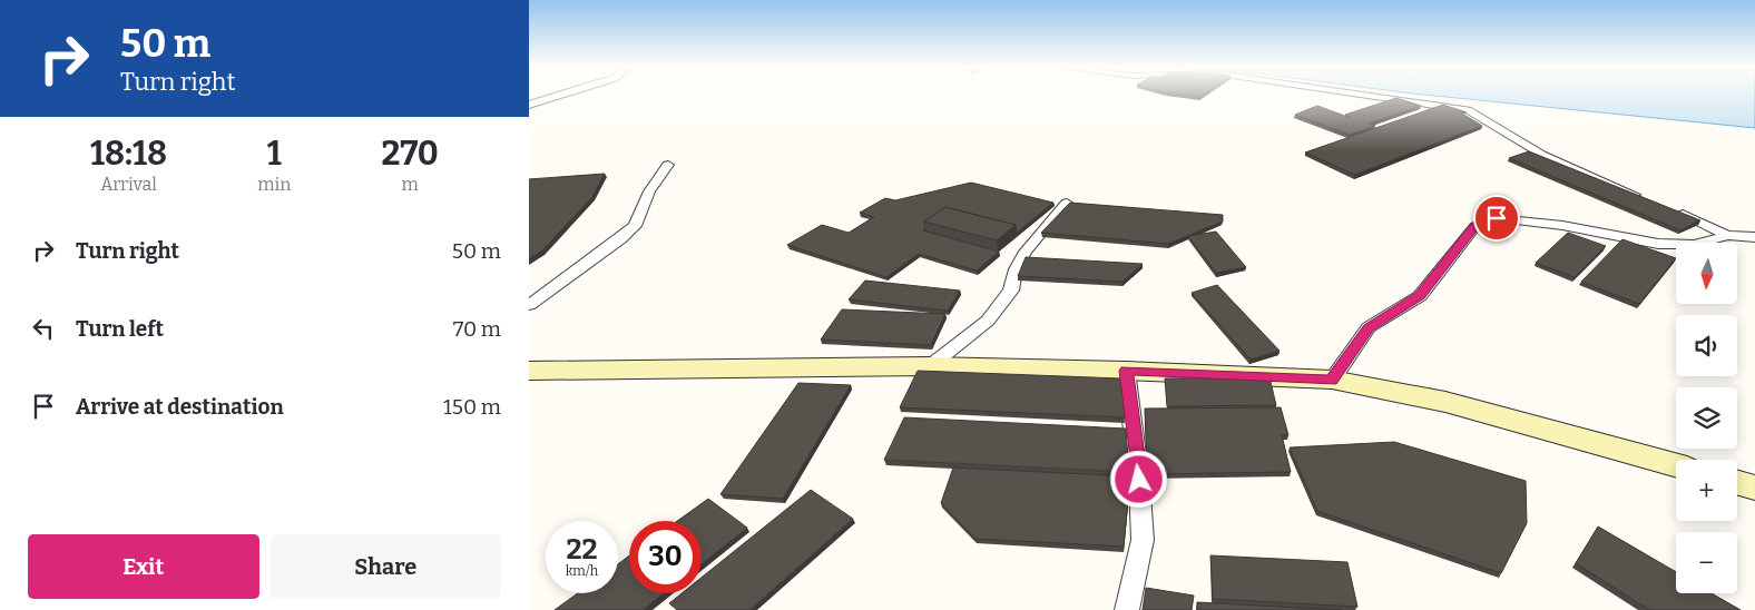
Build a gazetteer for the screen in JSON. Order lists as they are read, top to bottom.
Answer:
{
  "north": "bottom",
  "page": {
    "turn": ["50 m", "Turn right"],
    "eta": [
      "18:18",
      "Arrival",
      "1",
      "min",
      "270",
      "m"
    ],
    "list": [
      {
        "name": "Turn right",
        "value": "50 m"
      },
      {
        "name": "Turn left",
        "value": "70 m"
      },
      {
        "name": "Arrive at destination",
        "value": "150 m"
      }
    ],
    "map_buttons": ["+", "−"],
    "speed": "22 km/h",
    "limit": "30",
    "buttons": ["Exit", "Share"]
  }
}
